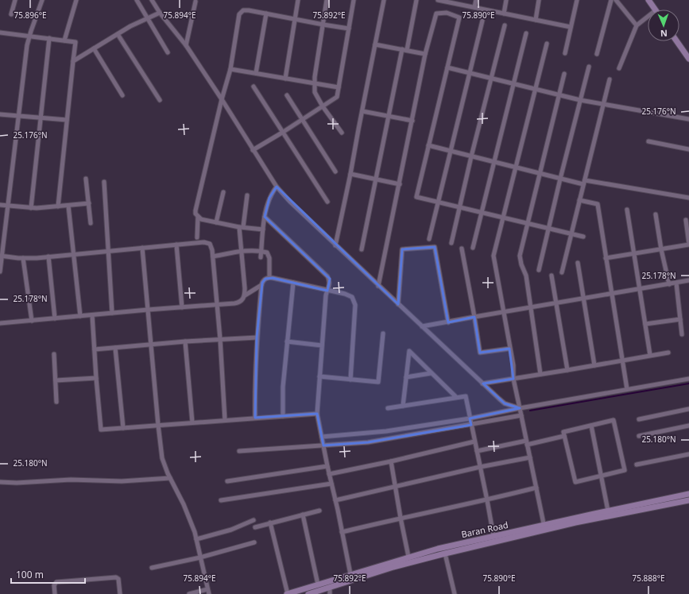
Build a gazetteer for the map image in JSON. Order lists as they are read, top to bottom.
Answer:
{
  "streets": {
    "main road": ["Baran Road"]
  },
  "scale_bar": "100 m",
  "north": "bottom",
  "coordinates": [
    "75.896°E",
    "75.894°E",
    "75.892°E",
    "75.890°E",
    "25.176°N",
    "25.178°N",
    "25.180°N",
    "75.888°E"
  ]
}
